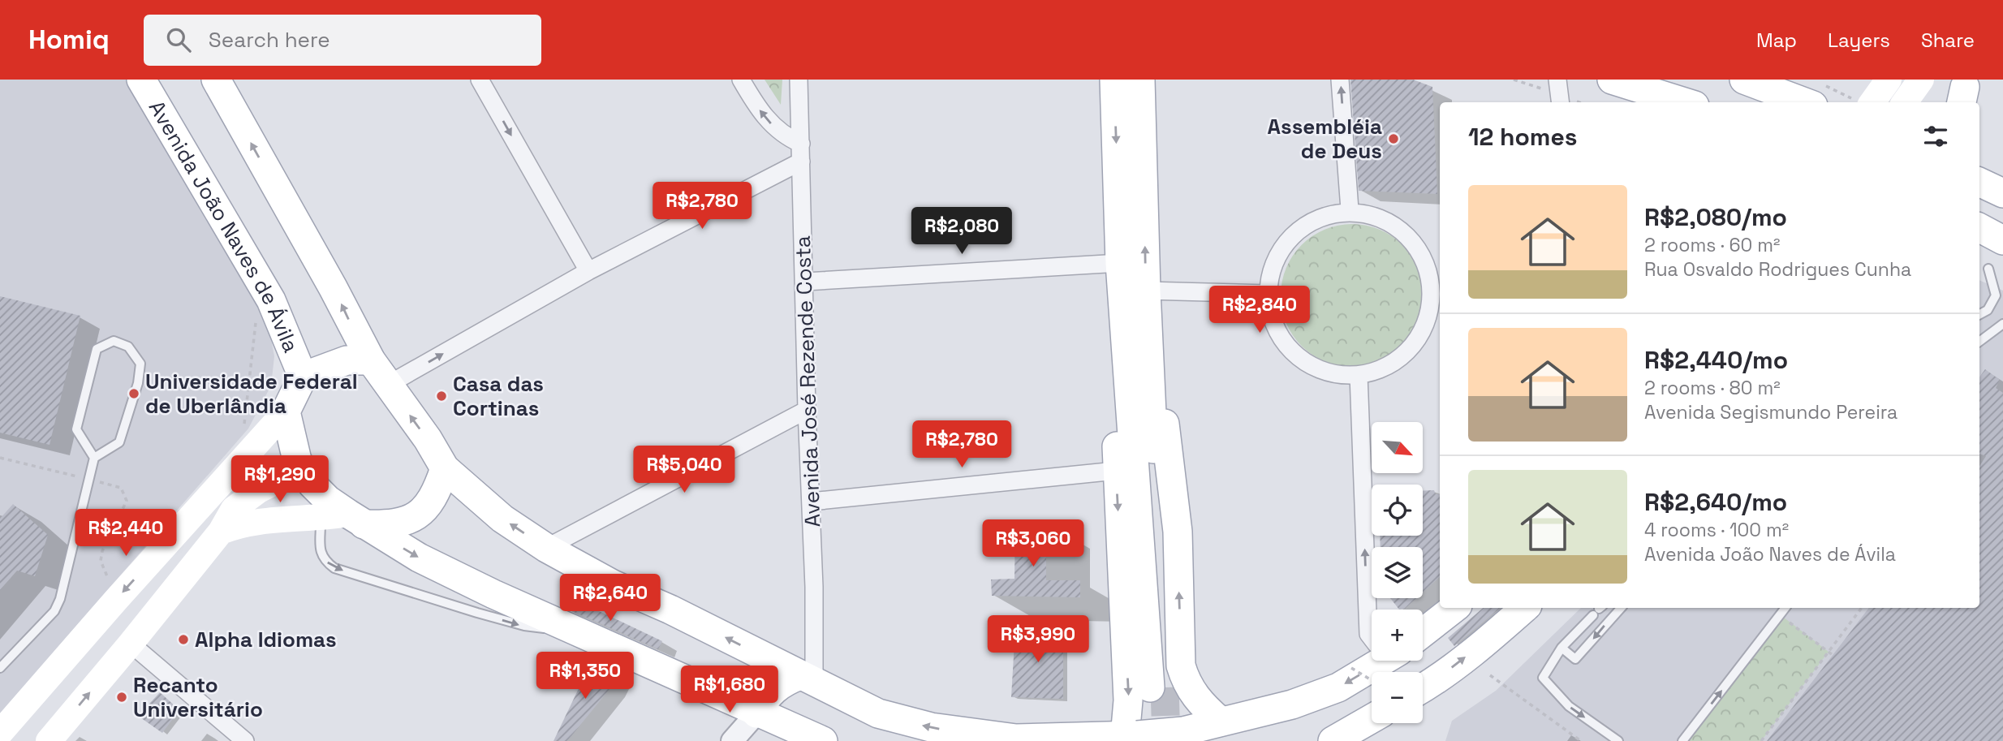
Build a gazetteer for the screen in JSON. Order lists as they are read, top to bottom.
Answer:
{
  "streets": {
    "main road": ["Avenida João Naves de Ávila"],
    "street": ["Avenida José Rezende Costa"]
  },
  "places": [
    "Assembléia de Deus",
    "Universidade Federal de Uberlândia",
    "Casa das Cortinas",
    "Alpha Idiomas",
    "Recanto Universitário"
  ],
  "north": "bottom right",
  "page": {
    "header": "Homiq",
    "search": "Search here",
    "nav": ["Map", "Layers", "Share"],
    "heading": "12 homes",
    "list": [
      {
        "name": "R$2,080/mo",
        "note": "2 rooms · 60 m² · Rua Osvaldo Rodrigues Cunha"
      },
      {
        "name": "R$2,440/mo",
        "note": "2 rooms · 80 m² · Avenida Segismundo Pereira"
      },
      {
        "name": "R$2,640/mo",
        "note": "4 rooms · 100 m² · Avenida João Naves de Ávila"
      }
    ],
    "price": [
      "R$2,780",
      "R$2,080",
      "R$2,840",
      "R$2,780",
      "R$5,040",
      "R$1,290",
      "R$2,440",
      "R$3,060",
      "R$2,640",
      "R$3,990",
      "R$1,350",
      "R$1,680"
    ],
    "map_buttons": ["+", "−"]
  }
}
